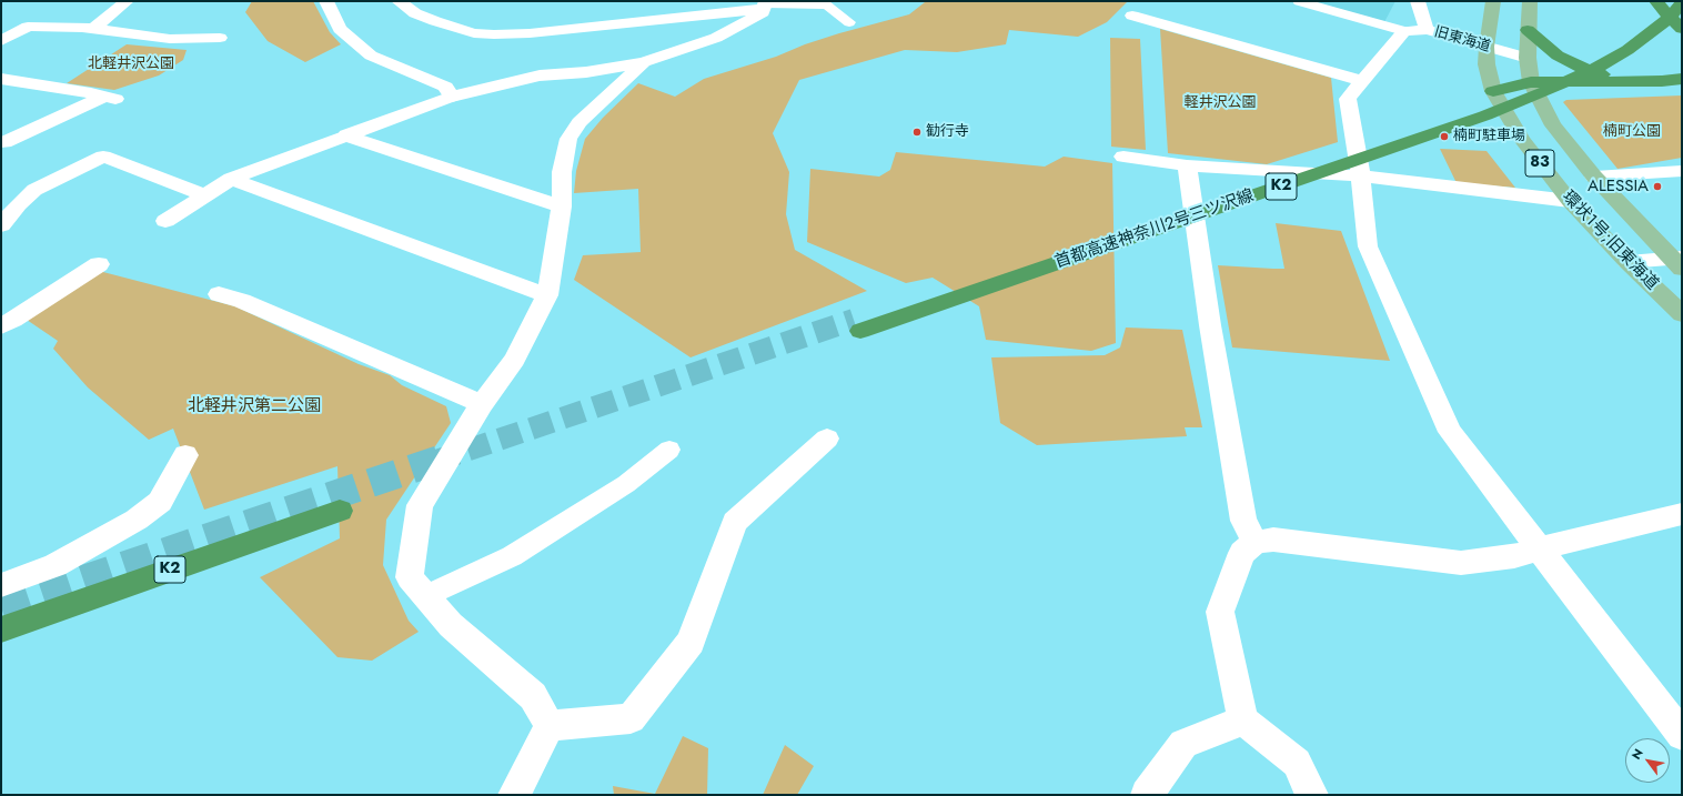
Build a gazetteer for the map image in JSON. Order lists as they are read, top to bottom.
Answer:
{
  "streets": {
    "highway": ["K2", "首都高速神奈川2号三ツ沢線"],
    "main road": ["83", "環状1号;旧東海道"],
    "street": ["旧東海道"]
  },
  "crossings": [
    ["旧東海道", "83"],
    ["旧東海道", "環状1号;旧東海道"],
    ["83", "環状1号;旧東海道"]
  ],
  "parks": [
    "北軽井沢公園",
    "軽井沢公園",
    "楠町公園",
    "北軽井沢第二公園"
  ],
  "places": ["勧行寺", "楠町駐車場", "ALESSIA"],
  "north": "top left"
}
